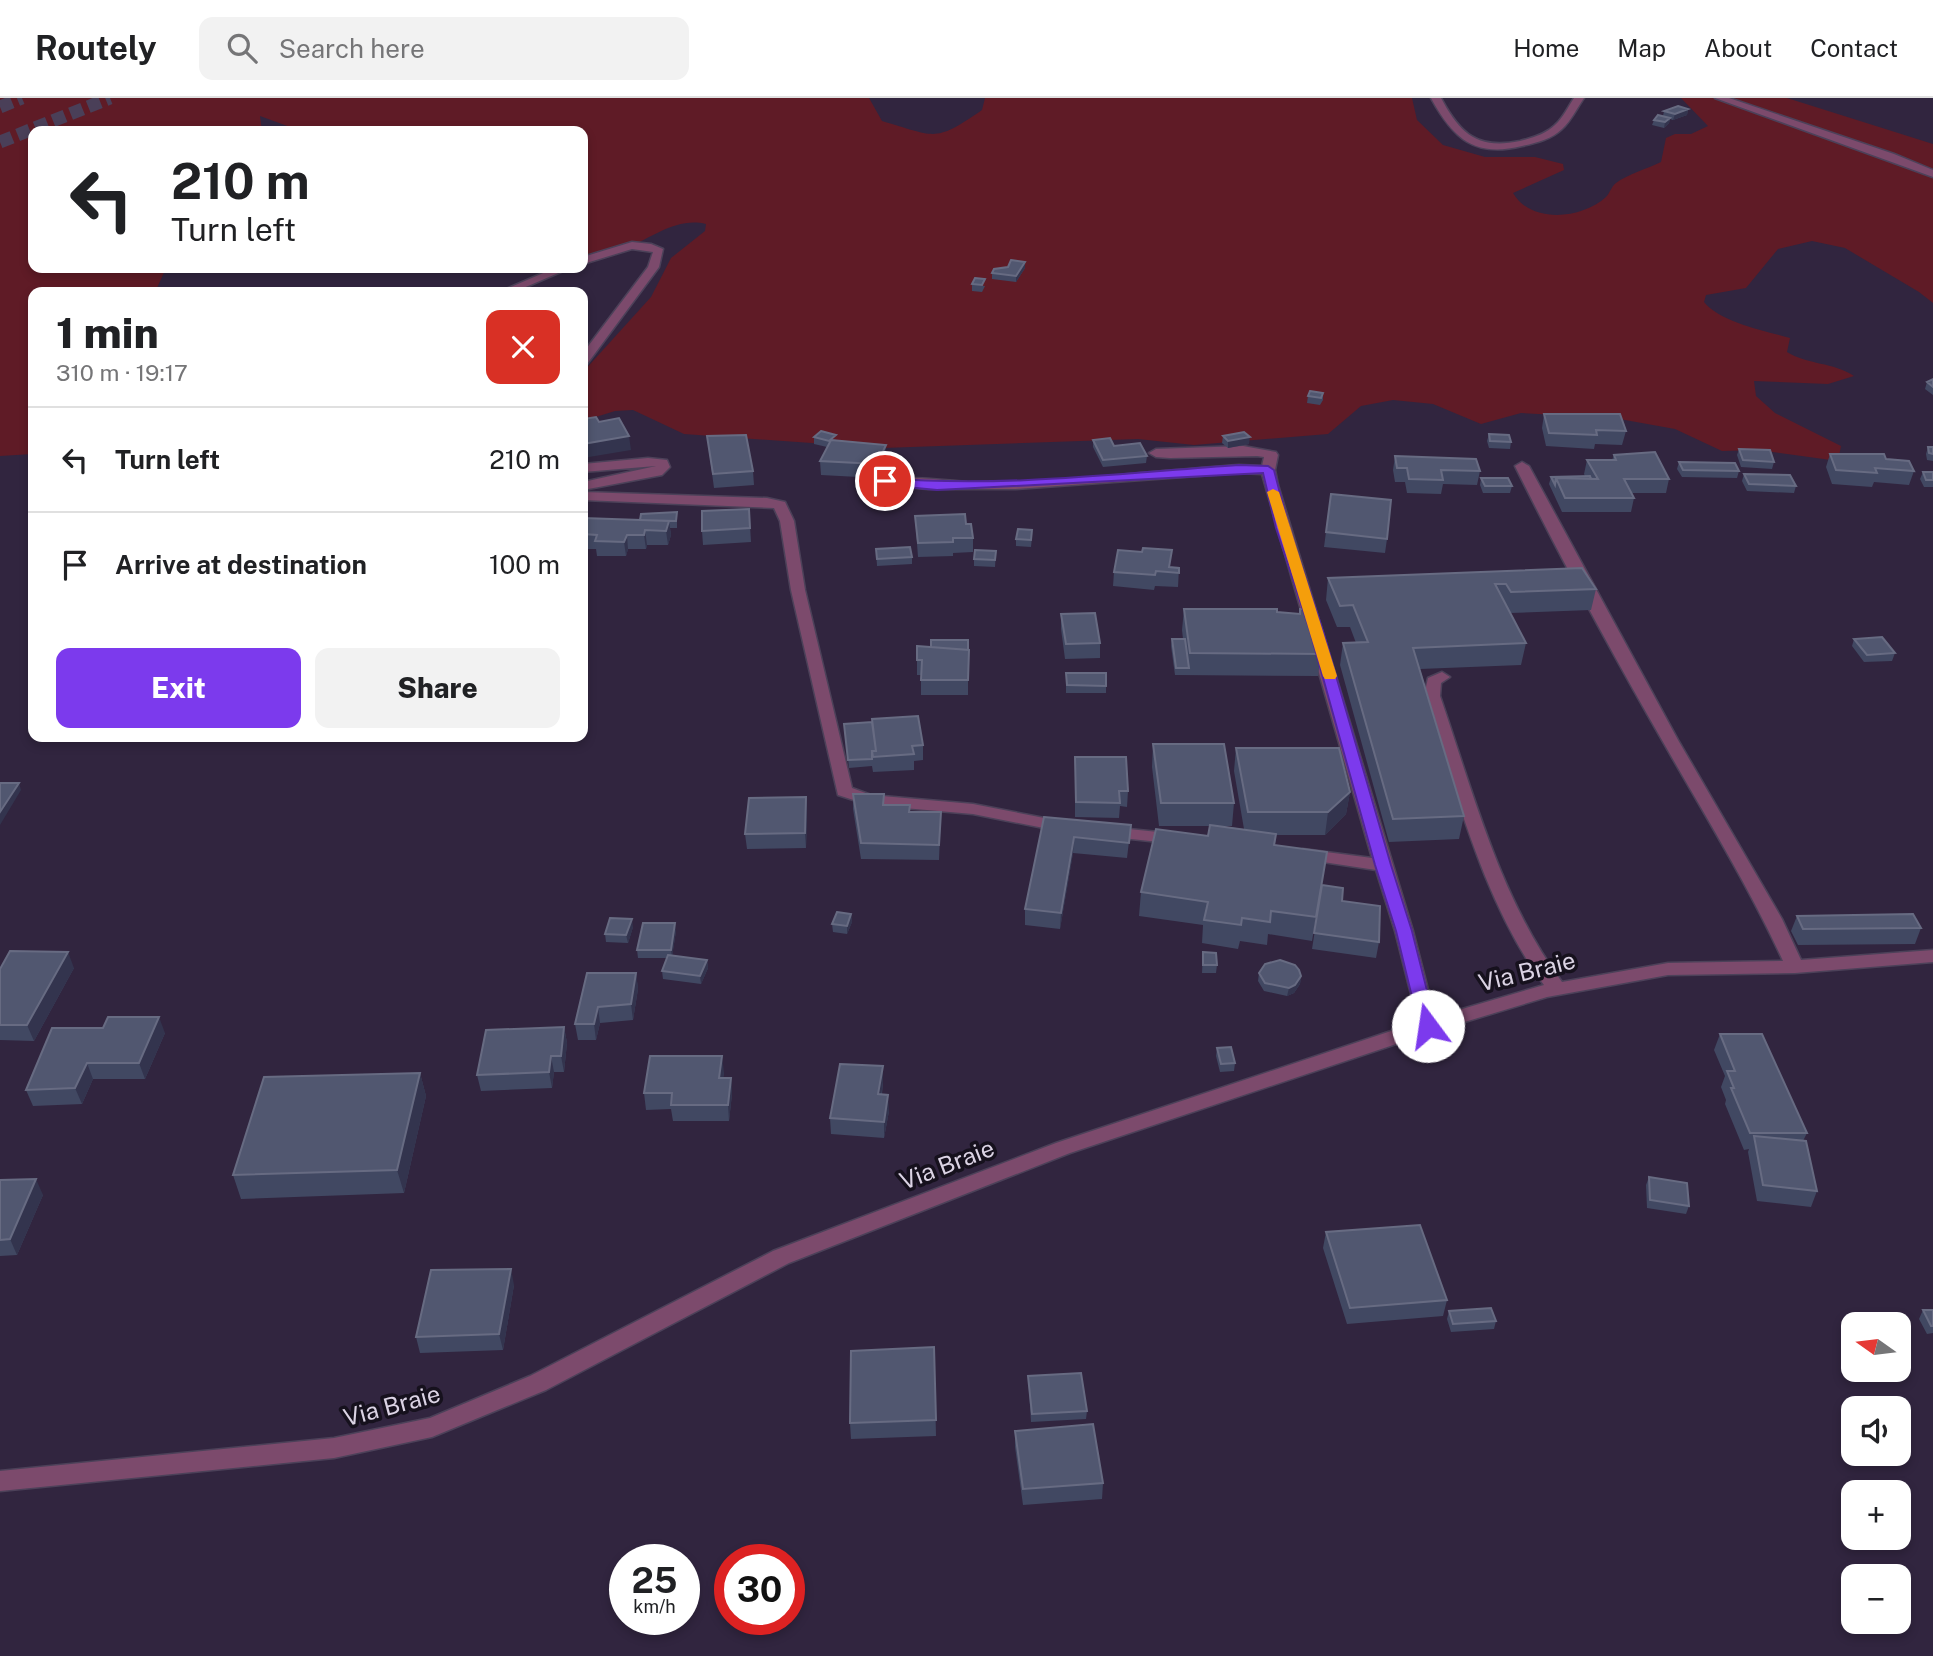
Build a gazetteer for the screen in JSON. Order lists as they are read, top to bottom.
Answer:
{
  "streets": {
    "street": ["Via Braie"]
  },
  "north": "left",
  "page": {
    "header": "Routely",
    "search": "Search here",
    "nav": [
      "Home",
      "Map",
      "About",
      "Contact"
    ],
    "turn": ["210 m", "Turn left"],
    "heading": ["1 min", "310 m · 19:17"],
    "list": [
      {
        "name": "Turn left",
        "value": "210 m"
      },
      {
        "name": "Arrive at destination",
        "value": "100 m"
      }
    ],
    "buttons": ["Exit", "Share"],
    "map_buttons": ["+", "−"],
    "speed": "25 km/h",
    "limit": "30"
  }
}
